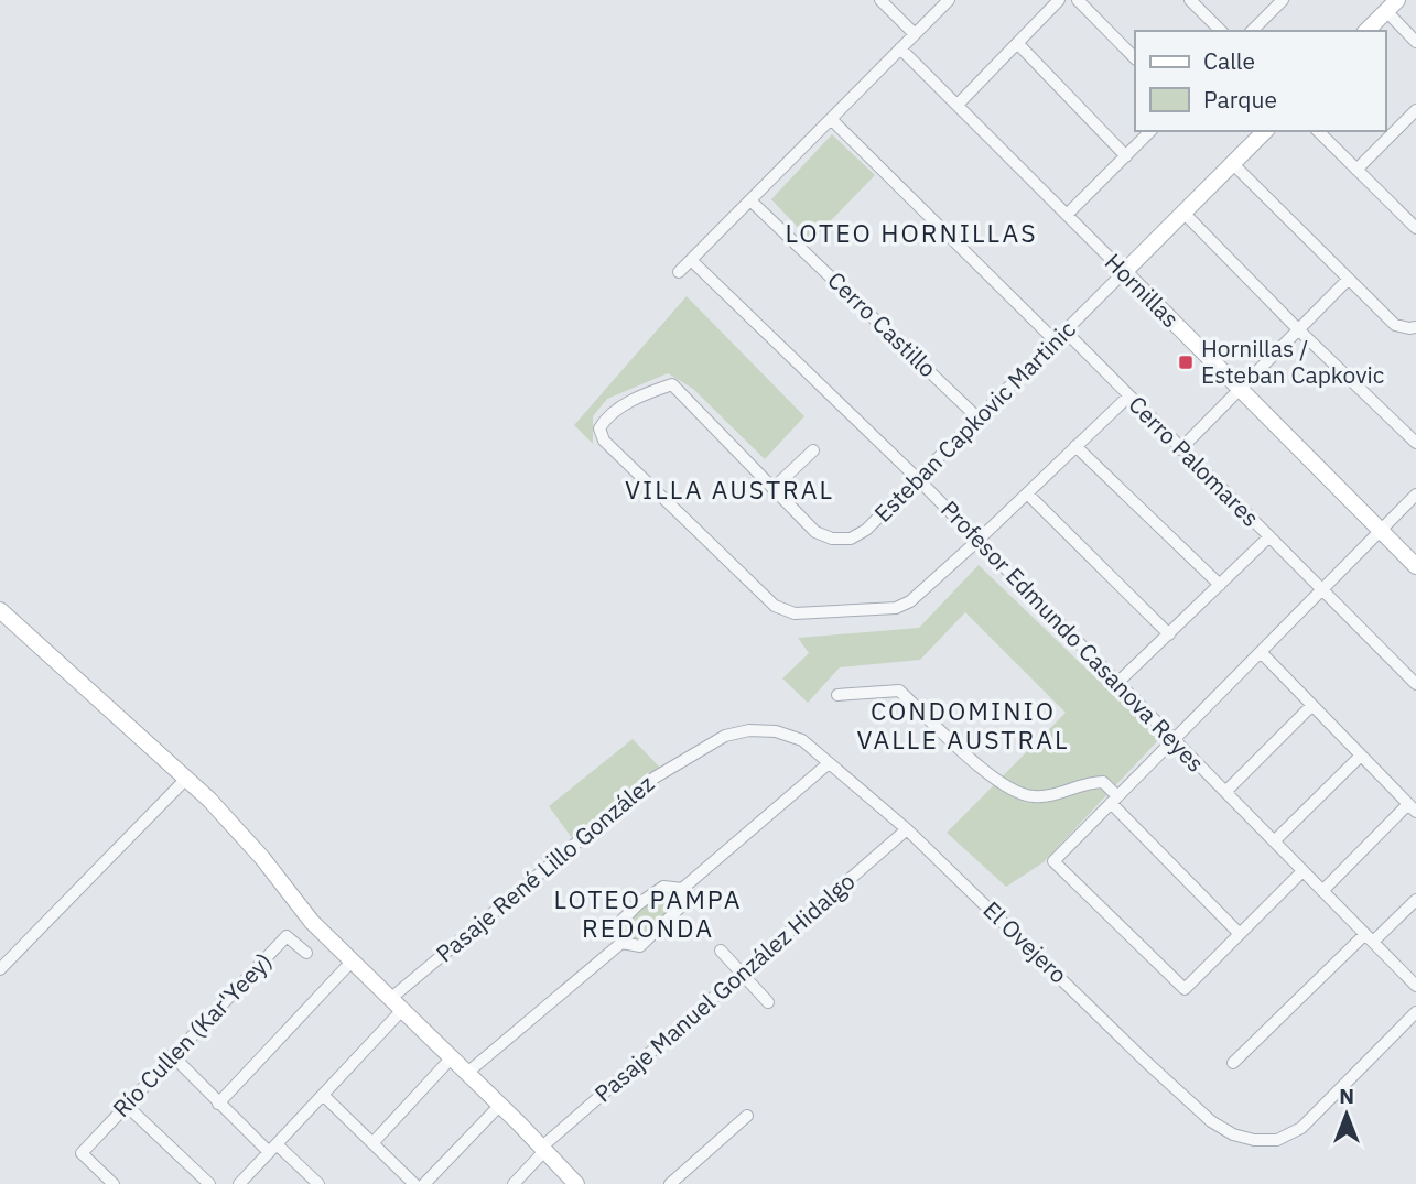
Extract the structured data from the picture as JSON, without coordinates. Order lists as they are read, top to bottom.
{
  "streets": {
    "street": [
      "Hornillas",
      "Cerro Castillo",
      "Esteban Capkovic Martinic",
      "Cerro Palomares",
      "Profesor Edmundo Casanova Reyes",
      "Pasaje René Lillo González",
      "El Ovejero",
      "Pasaje Manuel González Hidalgo",
      "Río Cullen (Kar'Yeey)"
    ]
  },
  "crossings": [
    ["Hornillas", "Esteban Capkovic Martinic"],
    ["Cerro Castillo", "Esteban Capkovic Martinic"],
    ["Esteban Capkovic Martinic", "Cerro Palomares"],
    ["Esteban Capkovic Martinic", "Profesor Edmundo Casanova Reyes"],
    ["Pasaje René Lillo González", "El Ovejero"],
    ["El Ovejero", "Pasaje Manuel González Hidalgo"]
  ],
  "districts": [
    "LOTEO HORNILLAS",
    "VILLA AUSTRAL",
    "CONDOMINIO VALLE AUSTRAL",
    "LOTEO PAMPA REDONDA"
  ],
  "places": {
    "transit": ["Hornillas / Esteban Capkovic"]
  },
  "legend": ["Calle", "Parque"],
  "north": "top"
}
